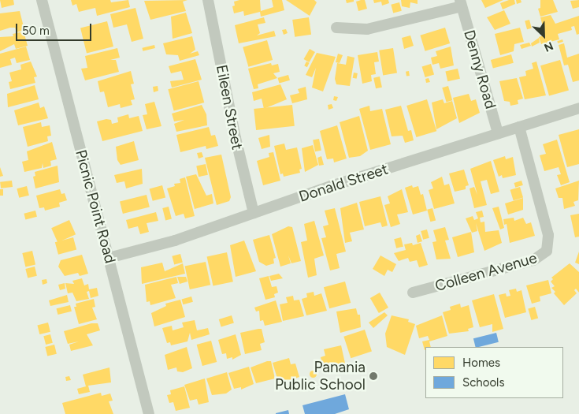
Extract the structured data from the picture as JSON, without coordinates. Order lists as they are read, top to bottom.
{
  "streets": {
    "street": [
      "Denny Road",
      "Eileen Street",
      "Donald Street",
      "Picnic Point Road",
      "Colleen Avenue"
    ]
  },
  "crossings": [
    ["Denny Road", "Donald Street"],
    ["Eileen Street", "Donald Street"],
    ["Donald Street", "Picnic Point Road"],
    ["Donald Street", "Colleen Avenue"]
  ],
  "places": ["Panania Public School"],
  "legend": ["Homes", "Schools"],
  "scale_bar": "50 m",
  "north": "bottom right"
}
